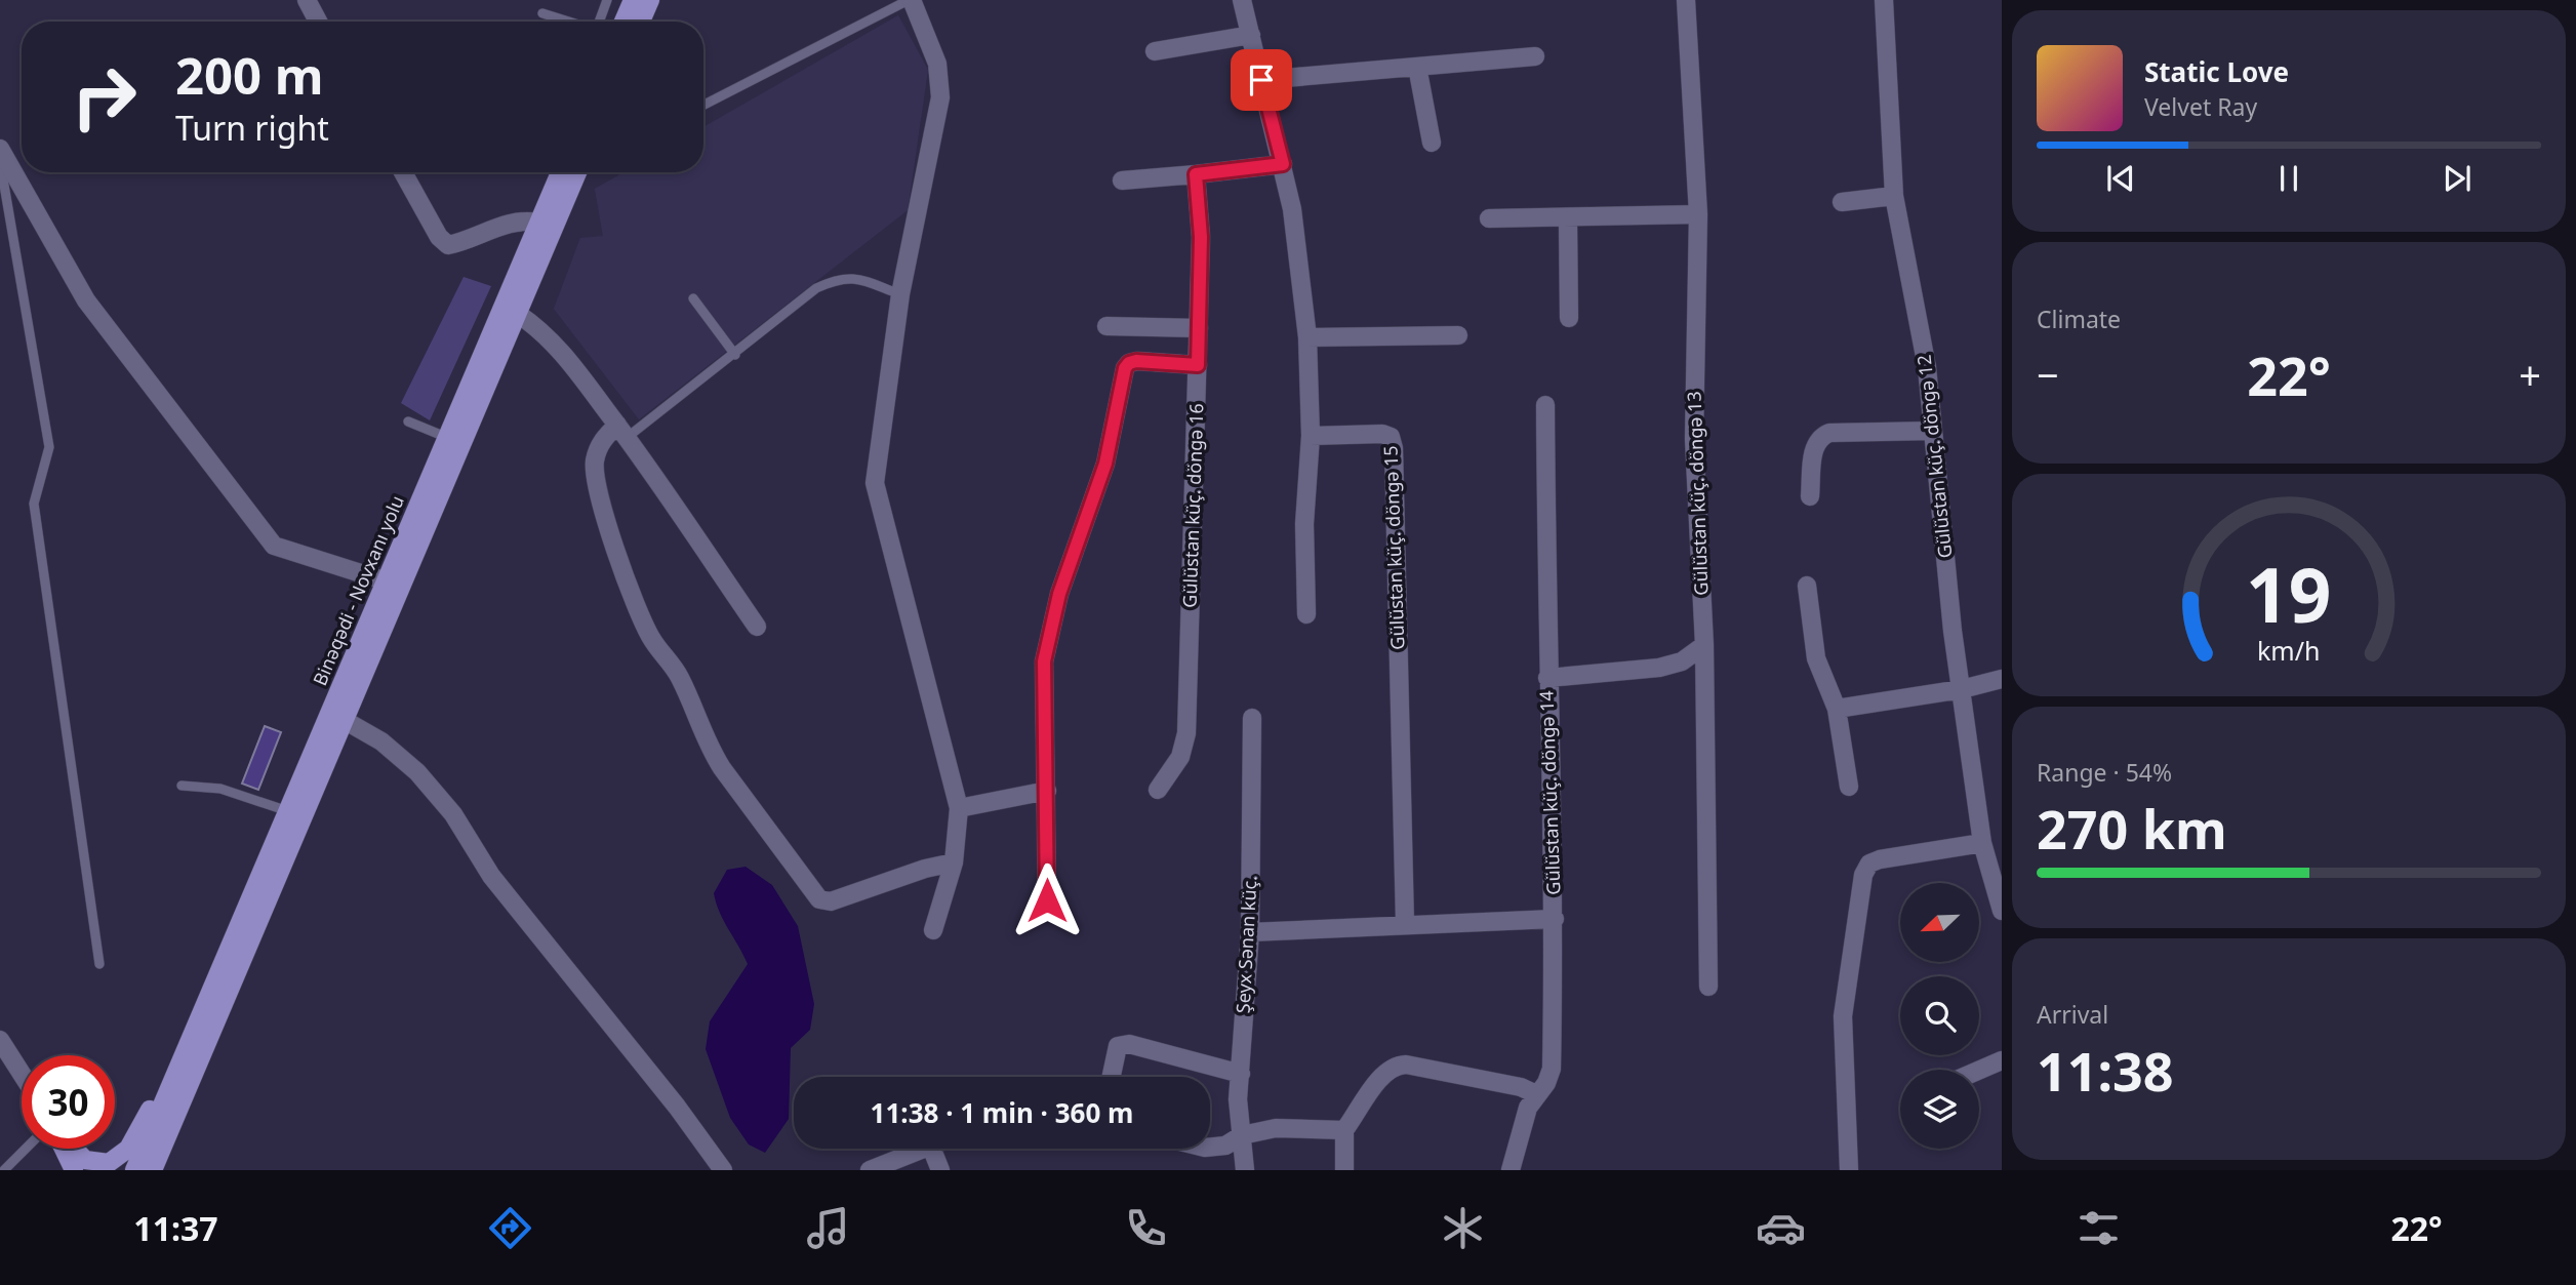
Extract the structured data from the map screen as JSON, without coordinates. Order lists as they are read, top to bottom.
{
  "streets": {
    "main road": ["Binəqədi - Novxanı yolu"],
    "street": [
      "Gülüstan küç. döngə 12",
      "Gülüstan küç. döngə 13",
      "Gülüstan küç. döngə 16",
      "Gülüstan küç. döngə 15",
      "Gülüstan küç. döngə 14",
      "Şeyx Sənan küç."
    ]
  },
  "north": "bottom left",
  "page": {
    "turn": ["200 m", "Turn right"],
    "song": ["Static Love", "Velvet Ray"],
    "tile": [
      "Climate",
      ["Range · 54%", "270 km"],
      ["Arrival", "11:38"]
    ],
    "heat": ["−", "22°", "+"],
    "limit": "30",
    "trip": "11:38 · 1 min · 360 m",
    "tabs": ["11:37", "22°"],
    "gauge": ["19", "km/h"]
  }
}
